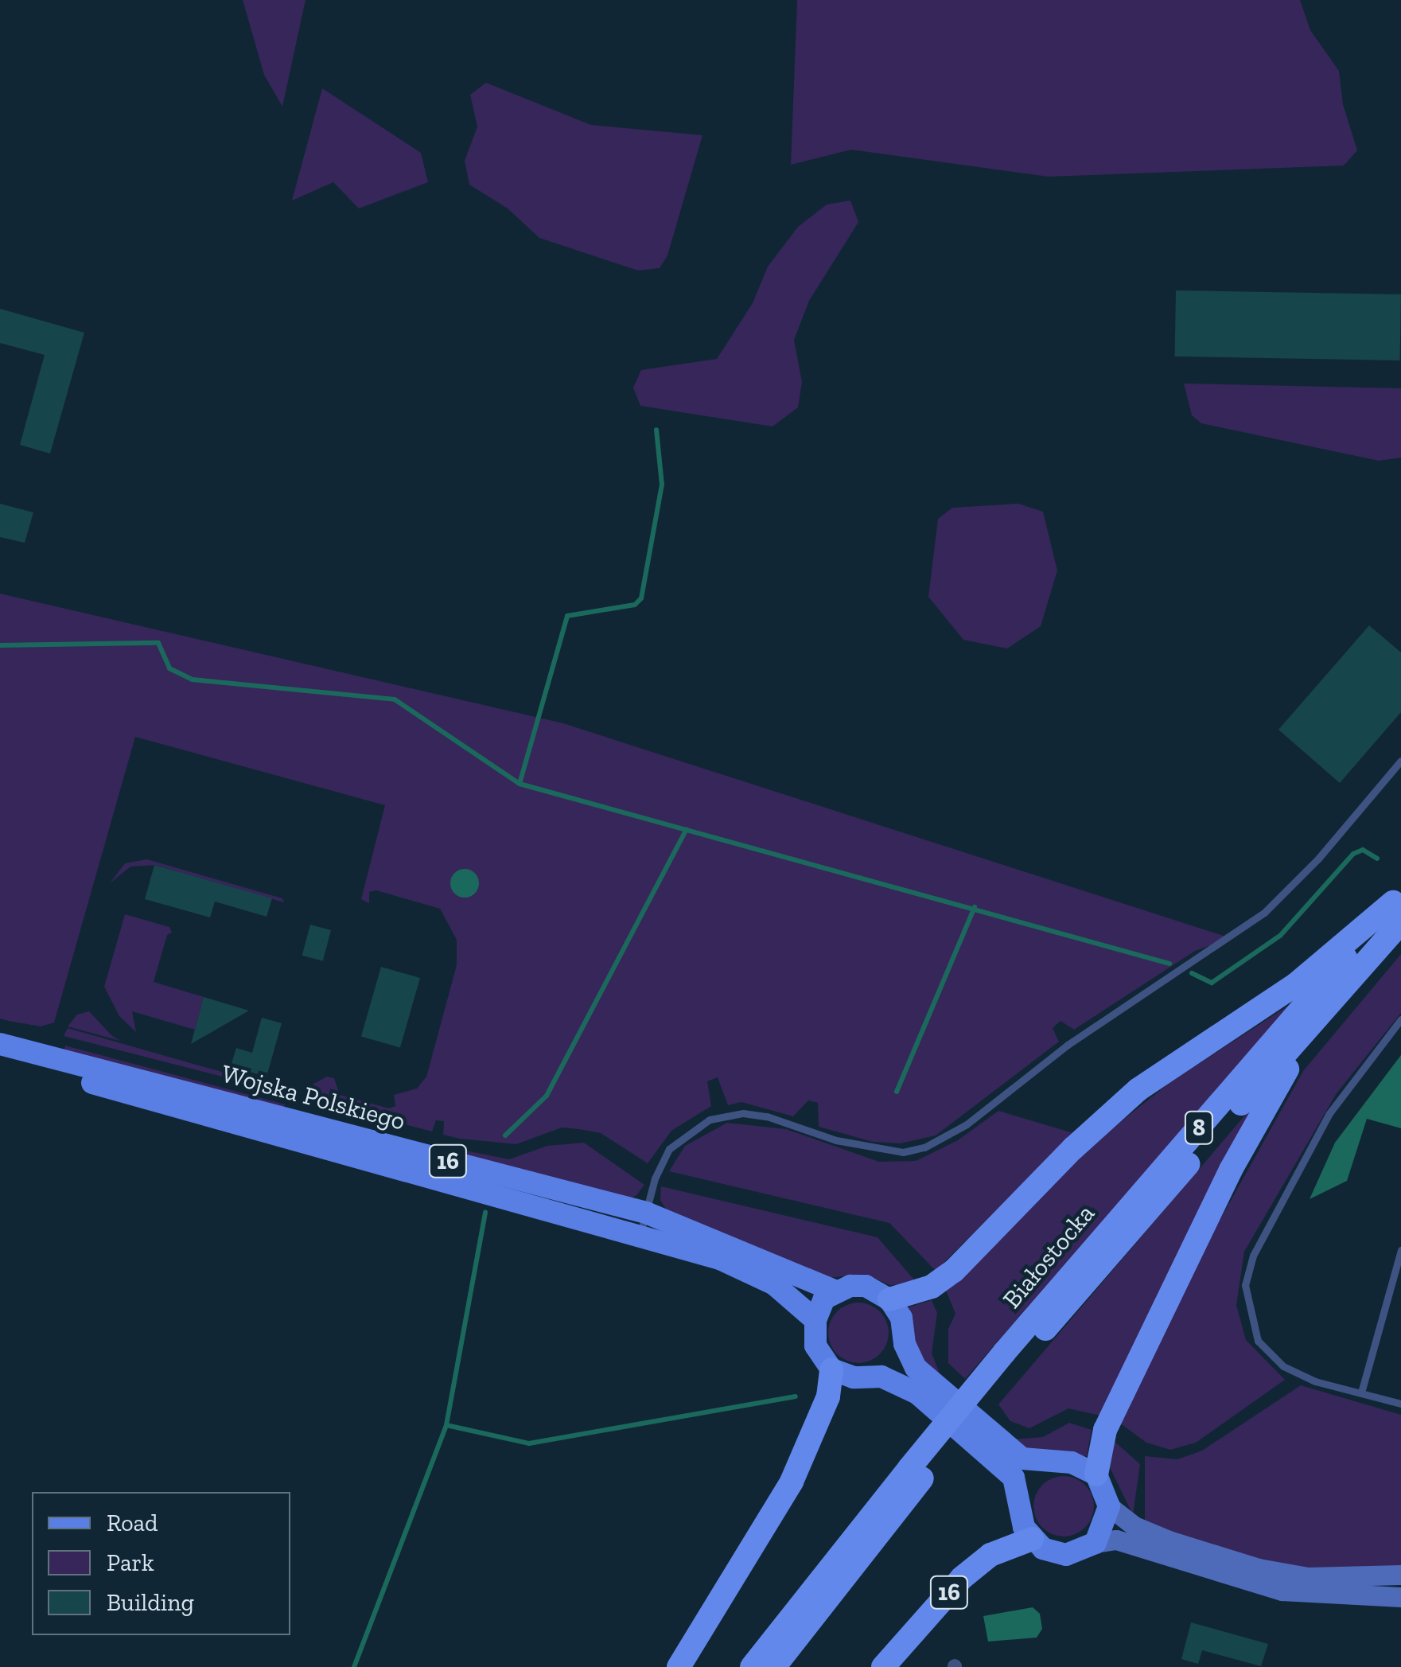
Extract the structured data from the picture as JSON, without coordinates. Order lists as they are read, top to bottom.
{
  "streets": {
    "highway": ["8", "16", "Białostocka"],
    "main road": ["Wojska Polskiego"]
  },
  "crossings": [
    ["Wojska Polskiego", "16"]
  ],
  "legend": ["Road", "Park", "Building"]
}
